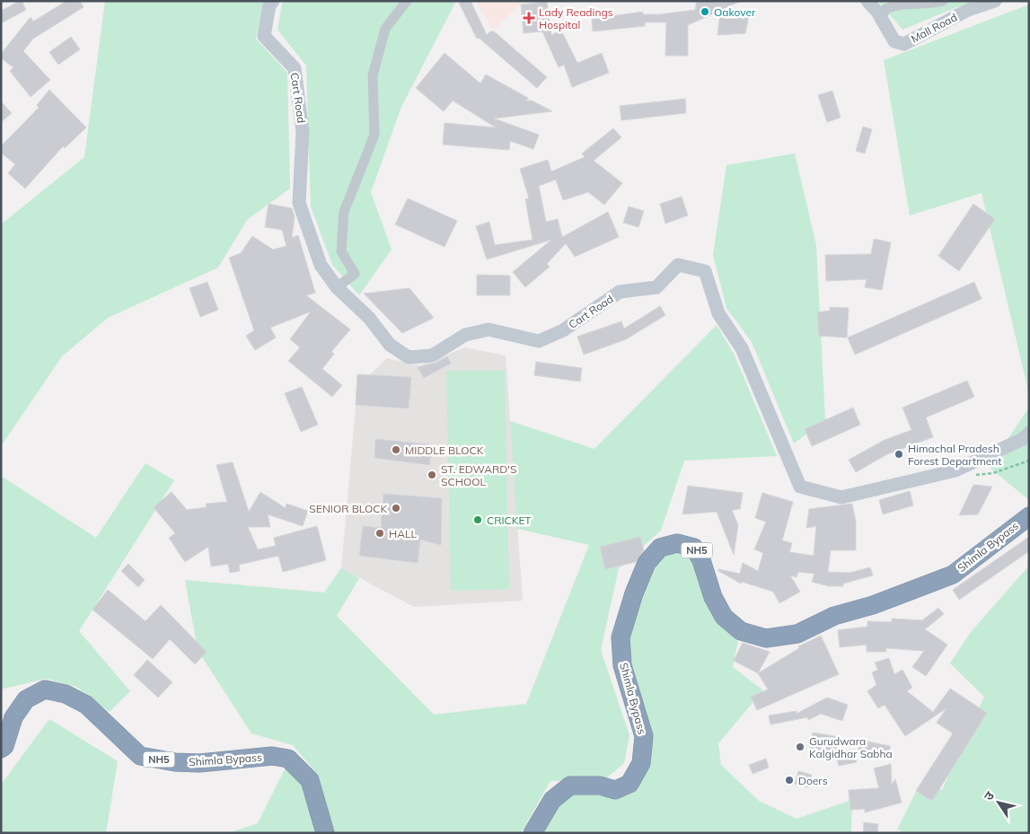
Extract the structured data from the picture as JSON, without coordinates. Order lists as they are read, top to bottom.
{
  "streets": {
    "highway": ["Shimla Bypass", "NH5"],
    "main road": ["Mall Road", "Cart Road"]
  },
  "places": {
    "other": [
      "Oakover",
      "MIDDLE BLOCK",
      "Himachal Pradesh Forest Department",
      "ST. EDWARD'S SCHOOL",
      "SENIOR BLOCK",
      "CRICKET",
      "HALL",
      "Gurudwara Kalgidhar Sabha",
      "Doers"
    ],
    "health": ["Lady Readings Hospital"]
  },
  "north": "top left"
}
